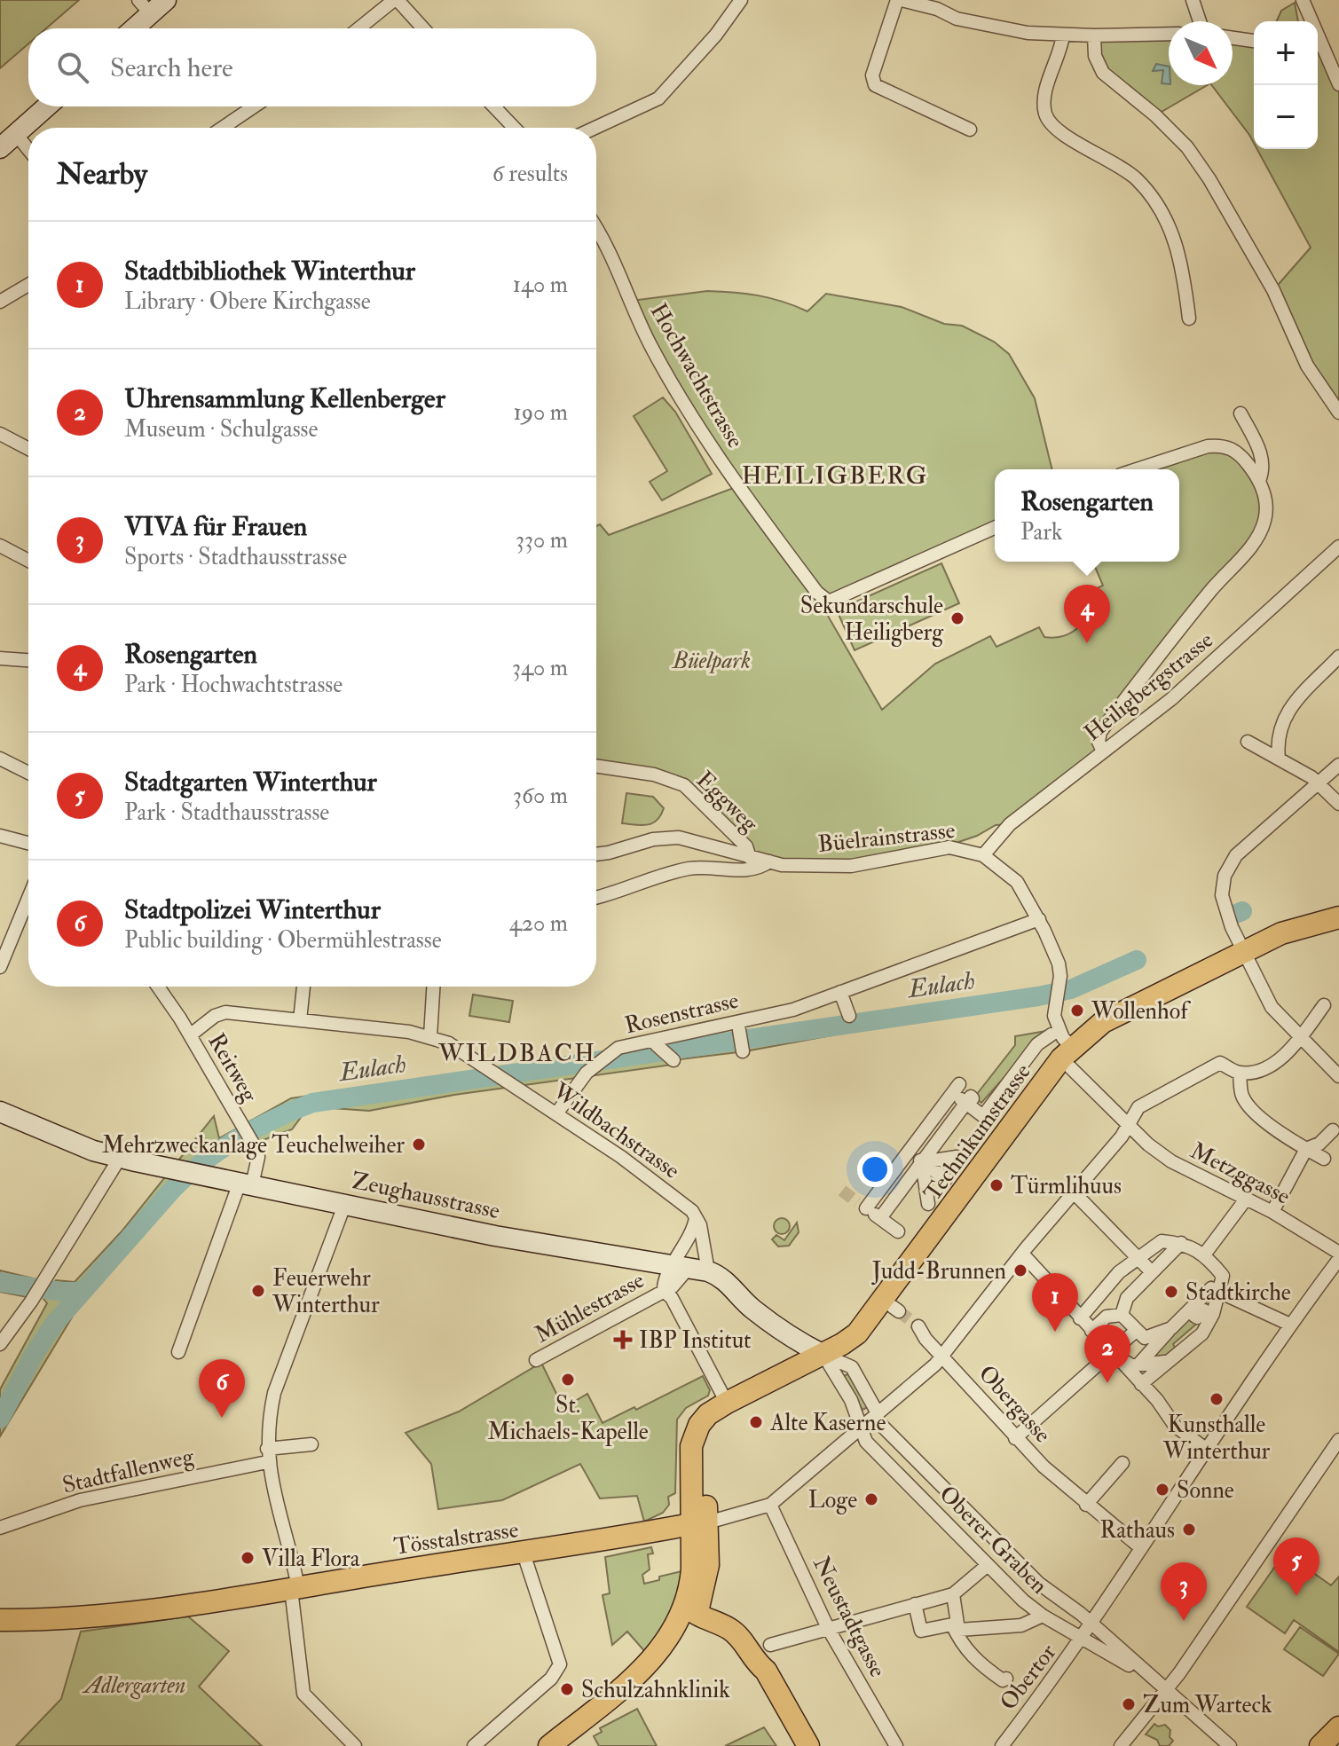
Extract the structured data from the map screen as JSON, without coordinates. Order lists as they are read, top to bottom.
{
  "streets": {
    "main road": ["Technikumstrasse", "Tösstalstrasse"],
    "street": [
      "Hochwachtstrasse",
      "Heiligbergstrasse",
      "Eggweg",
      "Büelrainstrasse",
      "Rosenstrasse",
      "Reitweg",
      "Wildbachstrasse",
      "Metzggasse",
      "Zeughausstrasse",
      "Mühlestrasse",
      "Obergasse",
      "Stadtfallenweg",
      "Oberer Graben",
      "Neustadtgasse",
      "Obertor"
    ]
  },
  "crossings": [
    ["Heiligbergstrasse", "Büelrainstrasse"],
    ["Heiligbergstrasse", "Metzggasse"],
    ["Eggweg", "Büelrainstrasse"],
    ["Büelrainstrasse", "Metzggasse"],
    ["Rosenstrasse", "Wildbachstrasse"],
    ["Rosenstrasse", "Metzggasse"],
    ["Reitweg", "Wildbachstrasse"],
    ["Reitweg", "Zeughausstrasse"],
    ["Technikumstrasse", "Metzggasse"],
    ["Technikumstrasse", "Zeughausstrasse"],
    ["Technikumstrasse", "Tösstalstrasse"],
    ["Technikumstrasse", "Oberer Graben"],
    ["Metzggasse", "Tösstalstrasse"],
    ["Zeughausstrasse", "Mühlestrasse"],
    ["Zeughausstrasse", "Oberer Graben"],
    ["Obergasse", "Tösstalstrasse"],
    ["Obergasse", "Obertor"],
    ["Tösstalstrasse", "Oberer Graben"],
    ["Tösstalstrasse", "Neustadtgasse"],
    ["Oberer Graben", "Obertor"]
  ],
  "districts": ["HEILIGBERG", "WILDBACH"],
  "water": ["Eulach"],
  "parks": ["Büelpark", "Adlergarten"],
  "places": {
    "other": [
      "Sekundarschule Heiligberg",
      "Wollenhof",
      "Mehrzweckanlage Teuchelweiher",
      "Türmlihuus",
      "Judd-Brunnen",
      "Feuerwehr Winterthur",
      "Stadtkirche",
      "St. Michaels-Kapelle",
      "Kunsthalle Winterthur",
      "Alte Kaserne",
      "Sonne",
      "Loge",
      "Rathaus",
      "Villa Flora",
      "Schulzahnklinik",
      "Zum Warteck"
    ],
    "health": ["IBP Institut"]
  },
  "north": "bottom right",
  "page": {
    "map_buttons": ["+", "−"],
    "search": "Search here",
    "heading": ["Nearby", "6 results"],
    "list": [
      {
        "mark": "1",
        "name": "Stadtbibliothek Winterthur",
        "note": "Library · Obere Kirchgasse",
        "value": "140 m"
      },
      {
        "mark": "2",
        "name": "Uhrensammlung Kellenberger",
        "note": "Museum · Schulgasse",
        "value": "190 m"
      },
      {
        "mark": "3",
        "name": "VIVA für Frauen",
        "note": "Sports · Stadthausstrasse",
        "value": "330 m"
      },
      {
        "mark": "4",
        "name": "Rosengarten",
        "note": "Park · Hochwachtstrasse",
        "value": "340 m"
      },
      {
        "mark": "5",
        "name": "Stadtgarten Winterthur",
        "note": "Park · Stadthausstrasse",
        "value": "360 m"
      },
      {
        "mark": "6",
        "name": "Stadtpolizei Winterthur",
        "note": "Public building · Obermühlestrasse",
        "value": "420 m"
      }
    ],
    "popup": ["Rosengarten", "Park"],
    "pins": [
      "4",
      "1",
      "2",
      "6",
      "5",
      "3"
    ]
  }
}
